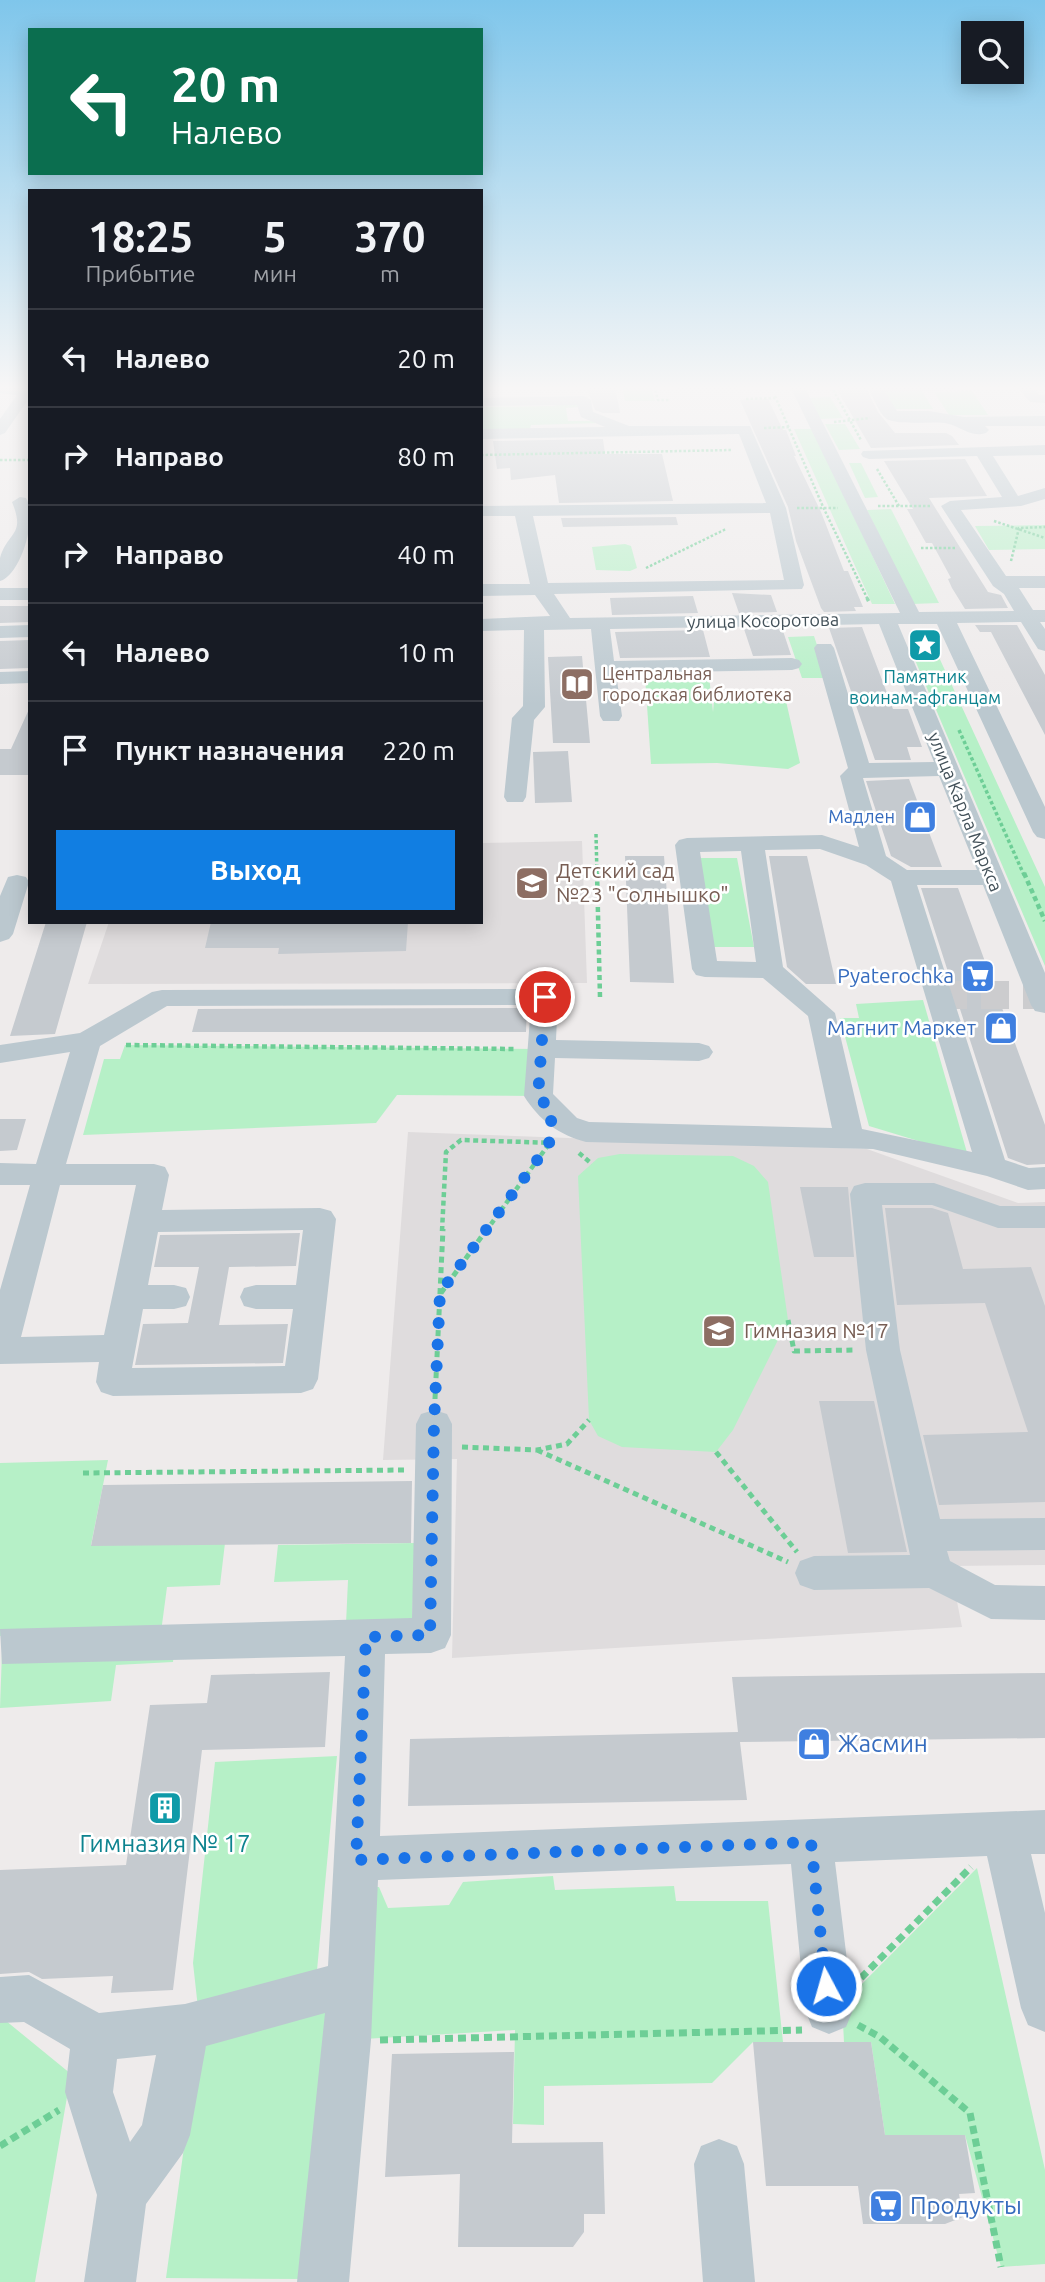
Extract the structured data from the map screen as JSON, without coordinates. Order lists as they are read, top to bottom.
{
  "streets": {
    "street": ["улица Косоротова", "улица Карла Маркса"]
  },
  "crossings": [
    ["улица Косоротова", "улица Карла Маркса"]
  ],
  "places": {
    "place": ["Памятник воинам-афганцам"],
    "library": ["Центральная городская библиотека"],
    "shop": ["Мадлен", "Магнит Маркет", "Жасмин"],
    "school or university": ["Детский сад №23 \"Солнышко\"", "Гимназия №17"],
    "supermarket": ["Pyaterochka", "Продукты"],
    "building": ["Гимназия № 17"]
  },
  "page": {
    "turn": ["20 m", "Налево"],
    "eta": [
      "18:25",
      "Прибытие",
      "5",
      "мин",
      "370",
      "m"
    ],
    "list": [
      {
        "name": "Налево",
        "value": "20 m"
      },
      {
        "name": "Направо",
        "value": "80 m"
      },
      {
        "name": "Направо",
        "value": "40 m"
      },
      {
        "name": "Налево",
        "value": "10 m"
      },
      {
        "name": "Пункт назначения",
        "value": "220 m"
      }
    ],
    "buttons": "Выход"
  }
}
